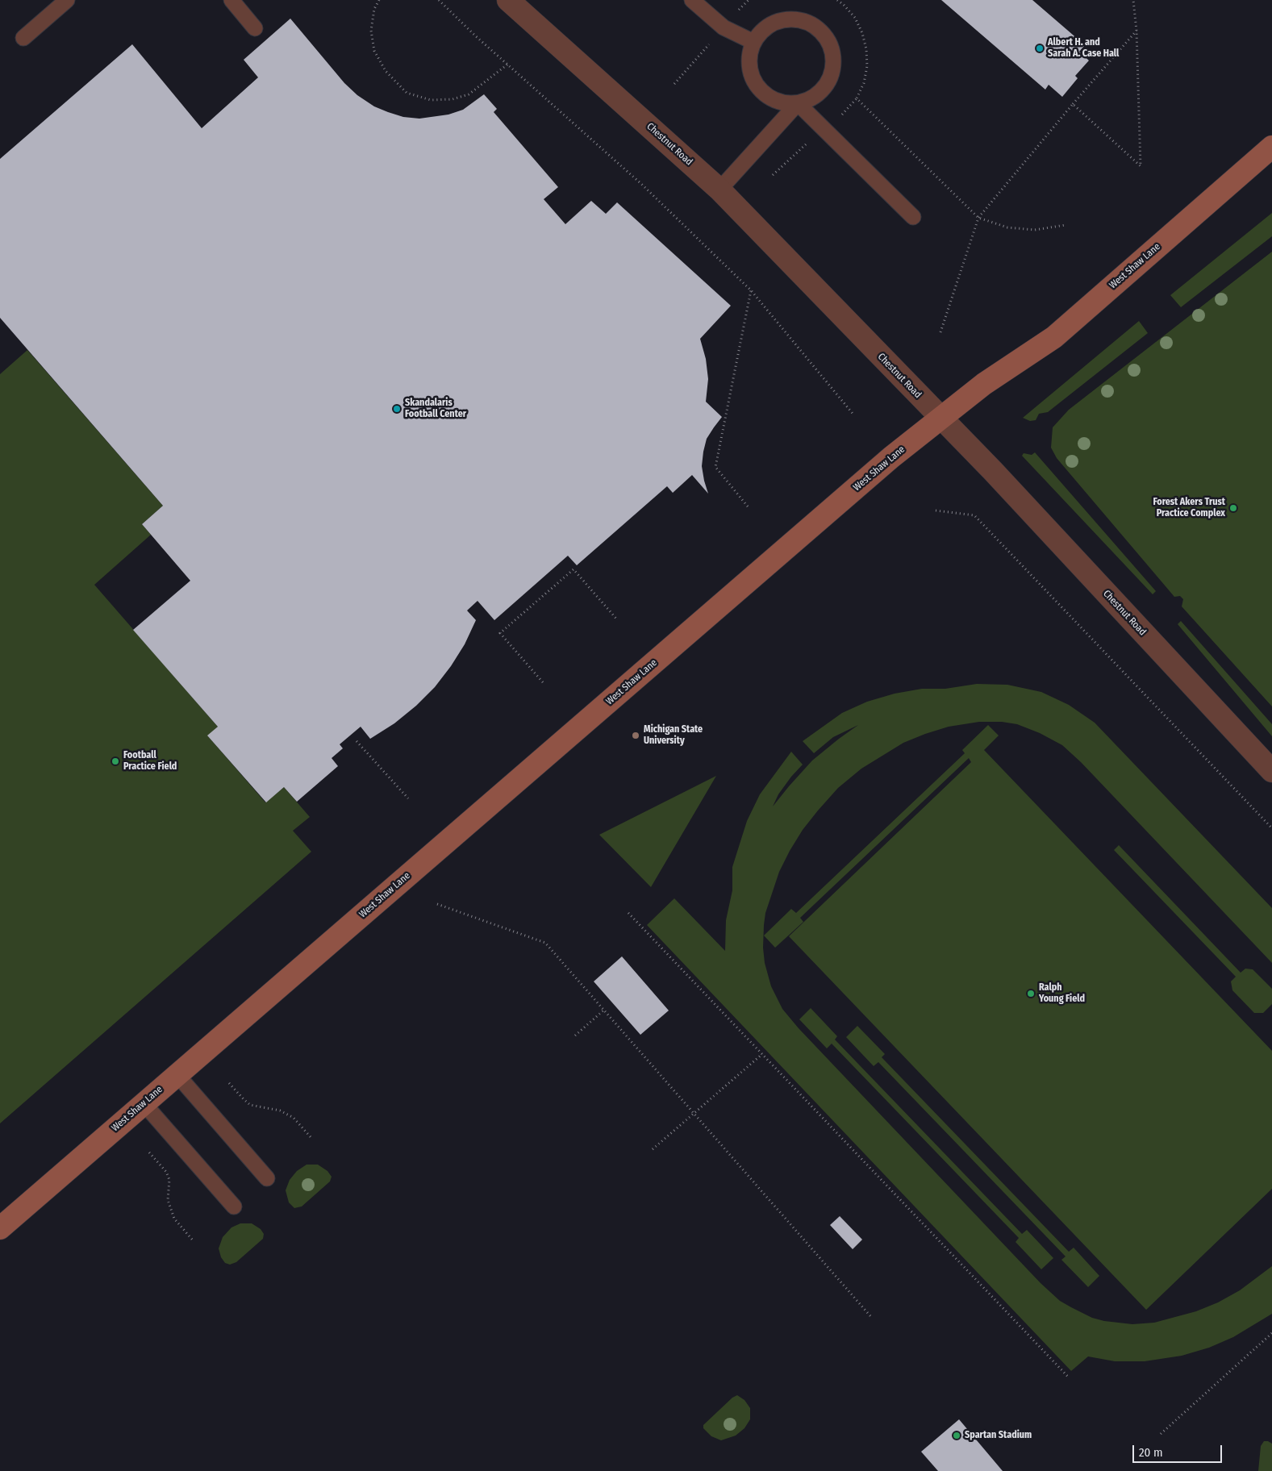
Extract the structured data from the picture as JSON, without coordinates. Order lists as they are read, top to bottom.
{
  "streets": {
    "street": ["Chestnut Road", "West Shaw Lane"]
  },
  "crossings": [
    ["Chestnut Road", "West Shaw Lane"]
  ],
  "places": [
    "Albert H. and Sarah A. Case Hall",
    "Skandalaris Football Center",
    "Forest Akers Trust Practice Complex",
    "Michigan State University",
    "Football Practice Field",
    "Ralph Young Field",
    "Spartan Stadium"
  ],
  "scale_bar": "20 m"
}
